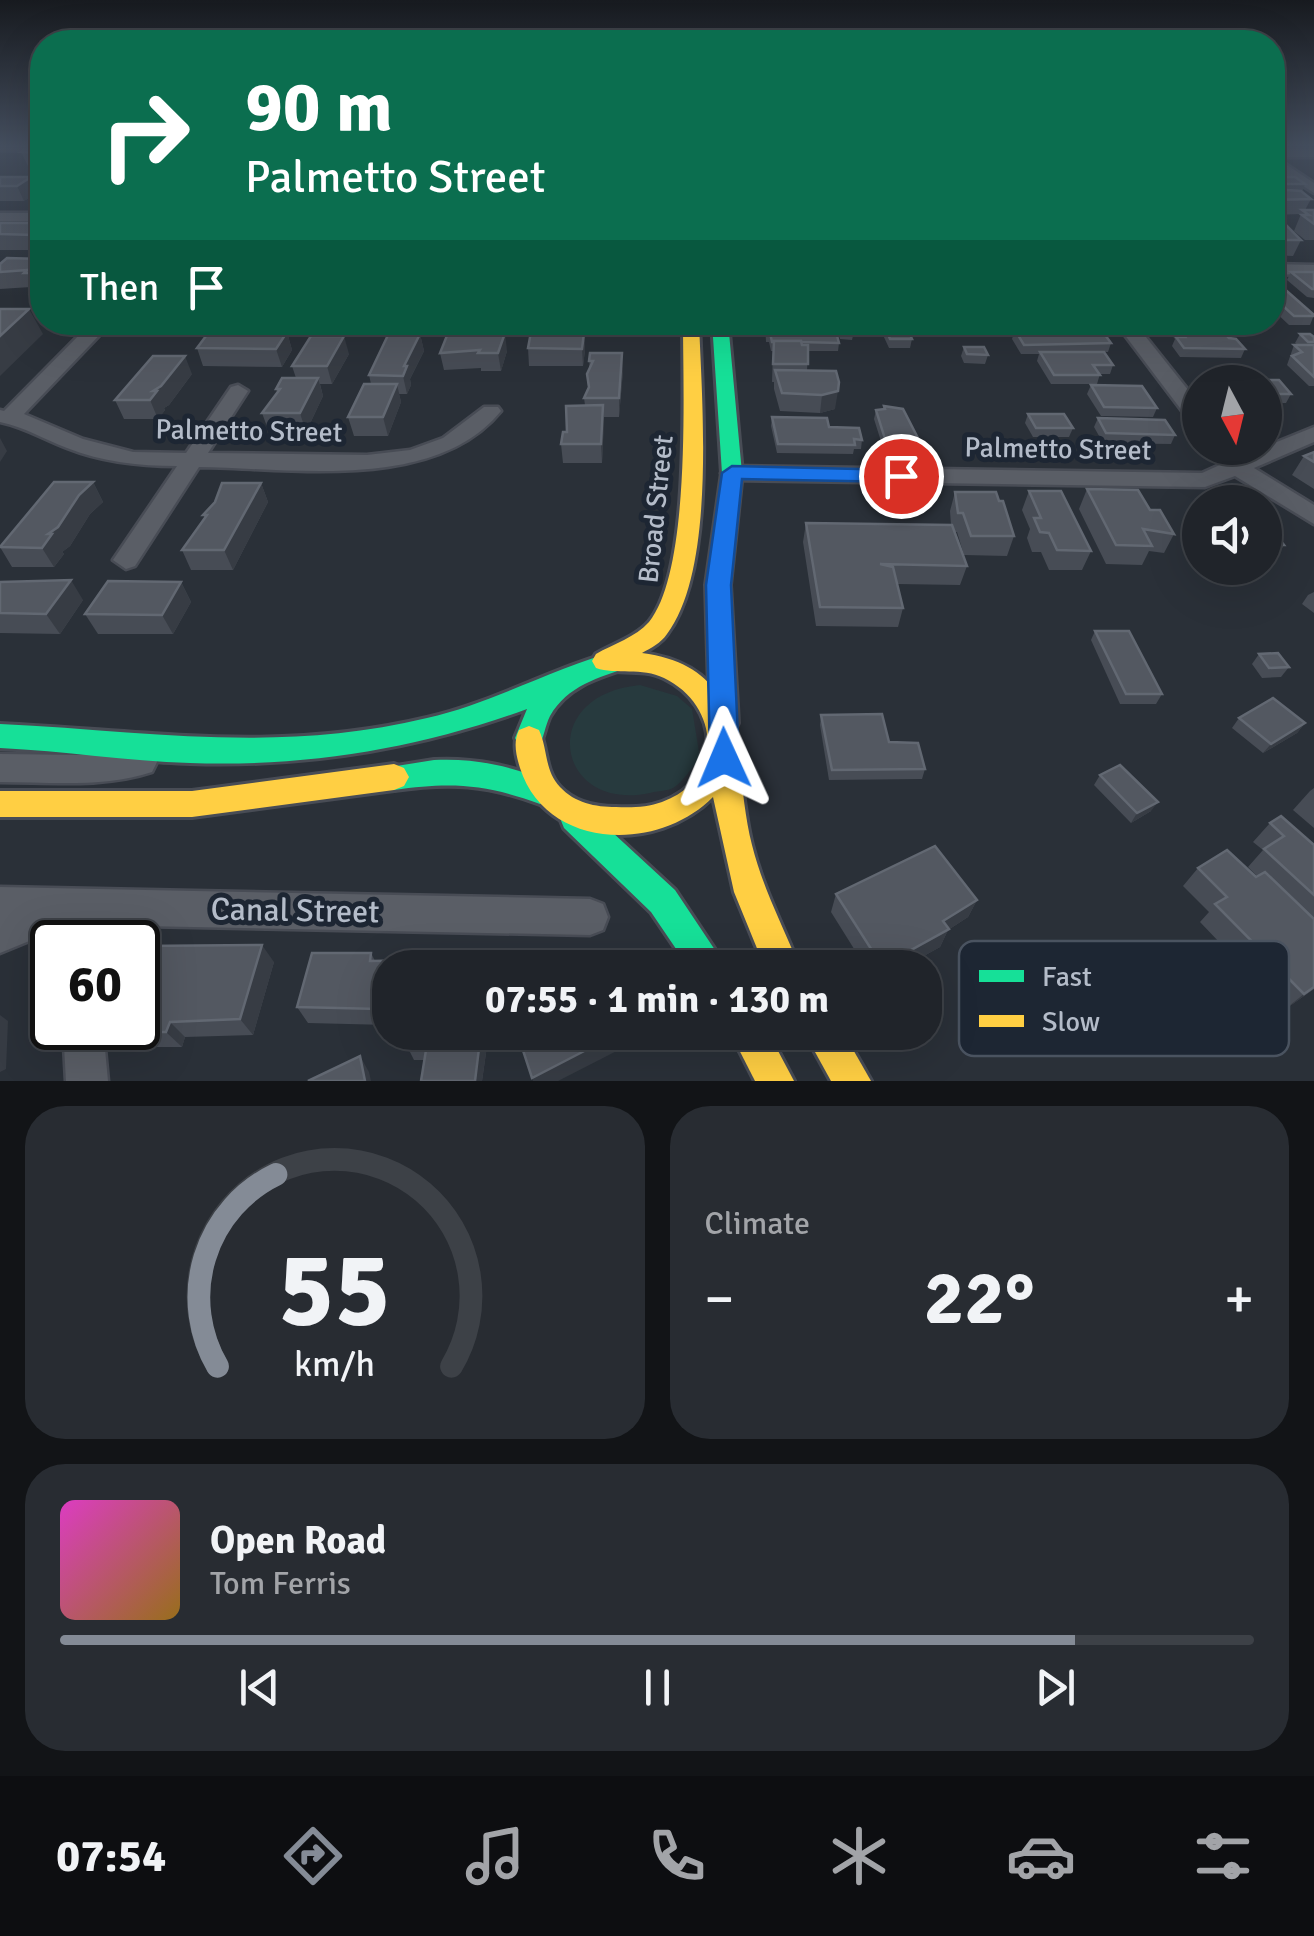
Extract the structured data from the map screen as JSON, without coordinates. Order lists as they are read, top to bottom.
{
  "streets": {
    "main road": ["Broad Street"],
    "street": ["Palmetto Street", "Canal Street"]
  },
  "legend": ["Fast", "Slow"],
  "north": "bottom",
  "page": {
    "turn": ["90 m", "Palmetto Street"],
    "then": "Then",
    "limit": "60",
    "trip": "07:55 · 1 min · 130 m",
    "tile": "Climate",
    "heat": ["−", "22°", "+"],
    "song": ["Open Road", "Tom Ferris"],
    "tabs": "07:54",
    "gauge": ["55", "km/h"]
  }
}
